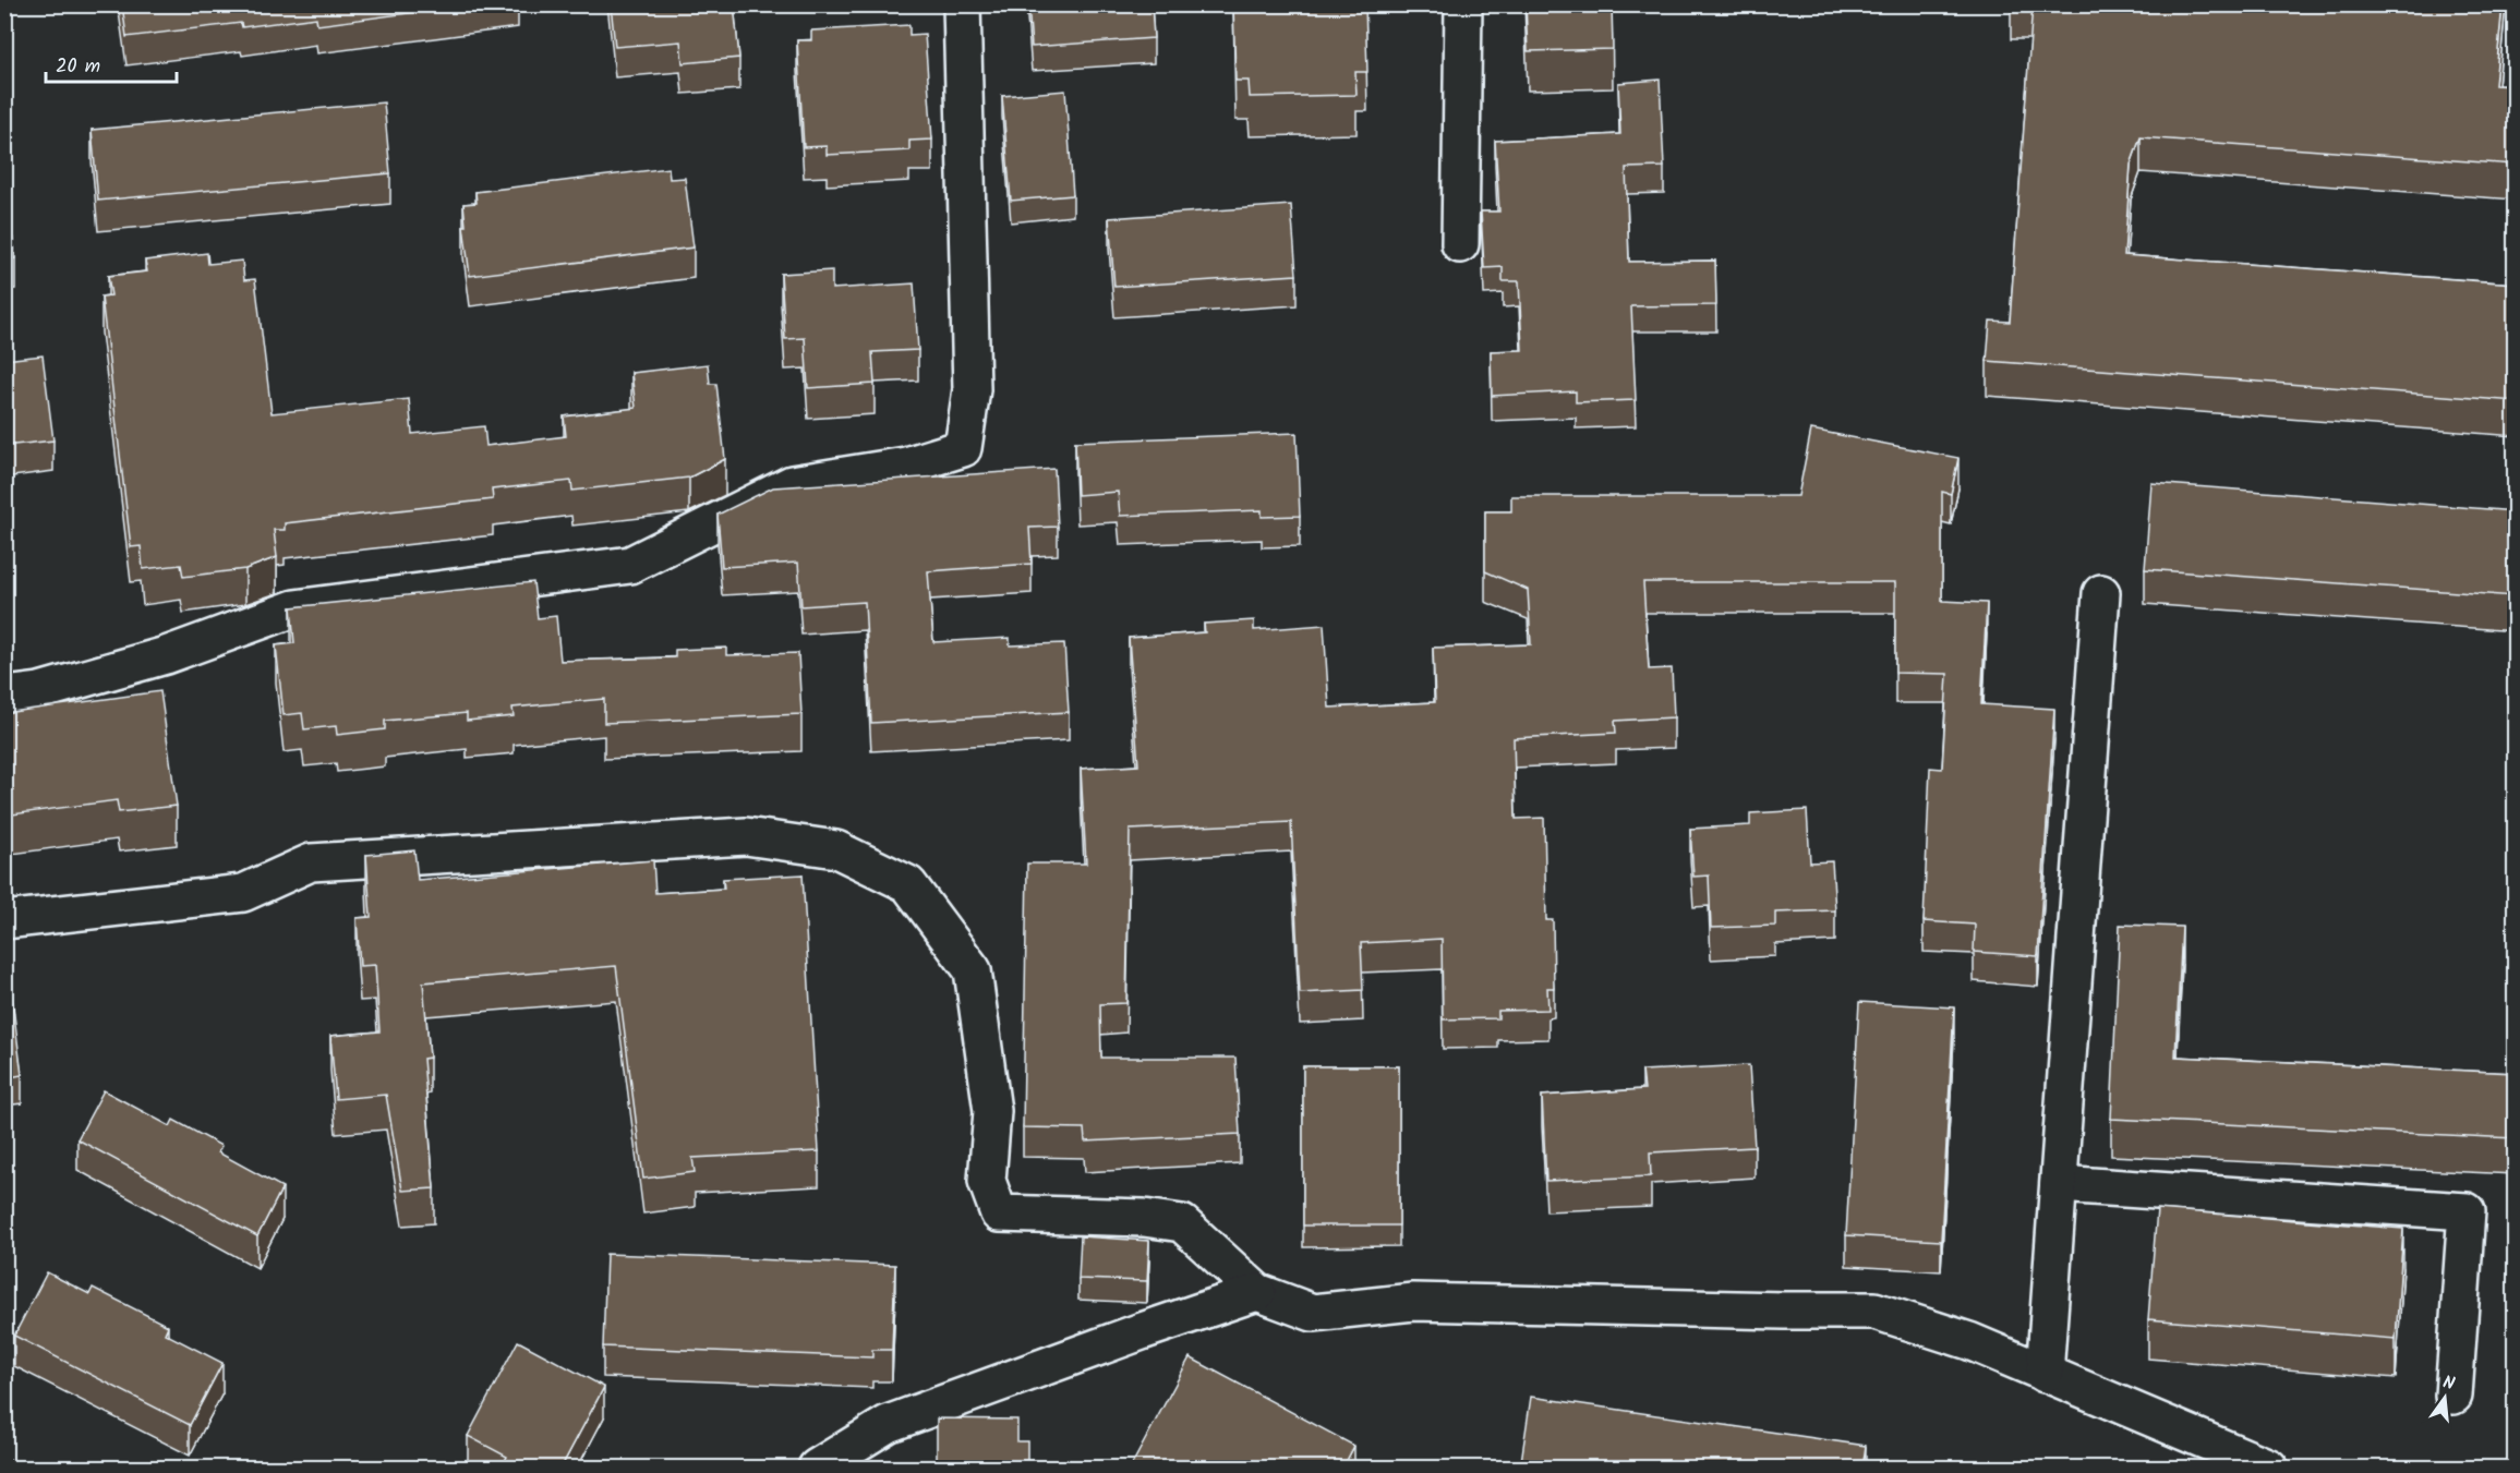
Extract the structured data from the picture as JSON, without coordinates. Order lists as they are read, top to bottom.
{
  "scale_bar": "20 m",
  "north": "top"
}
